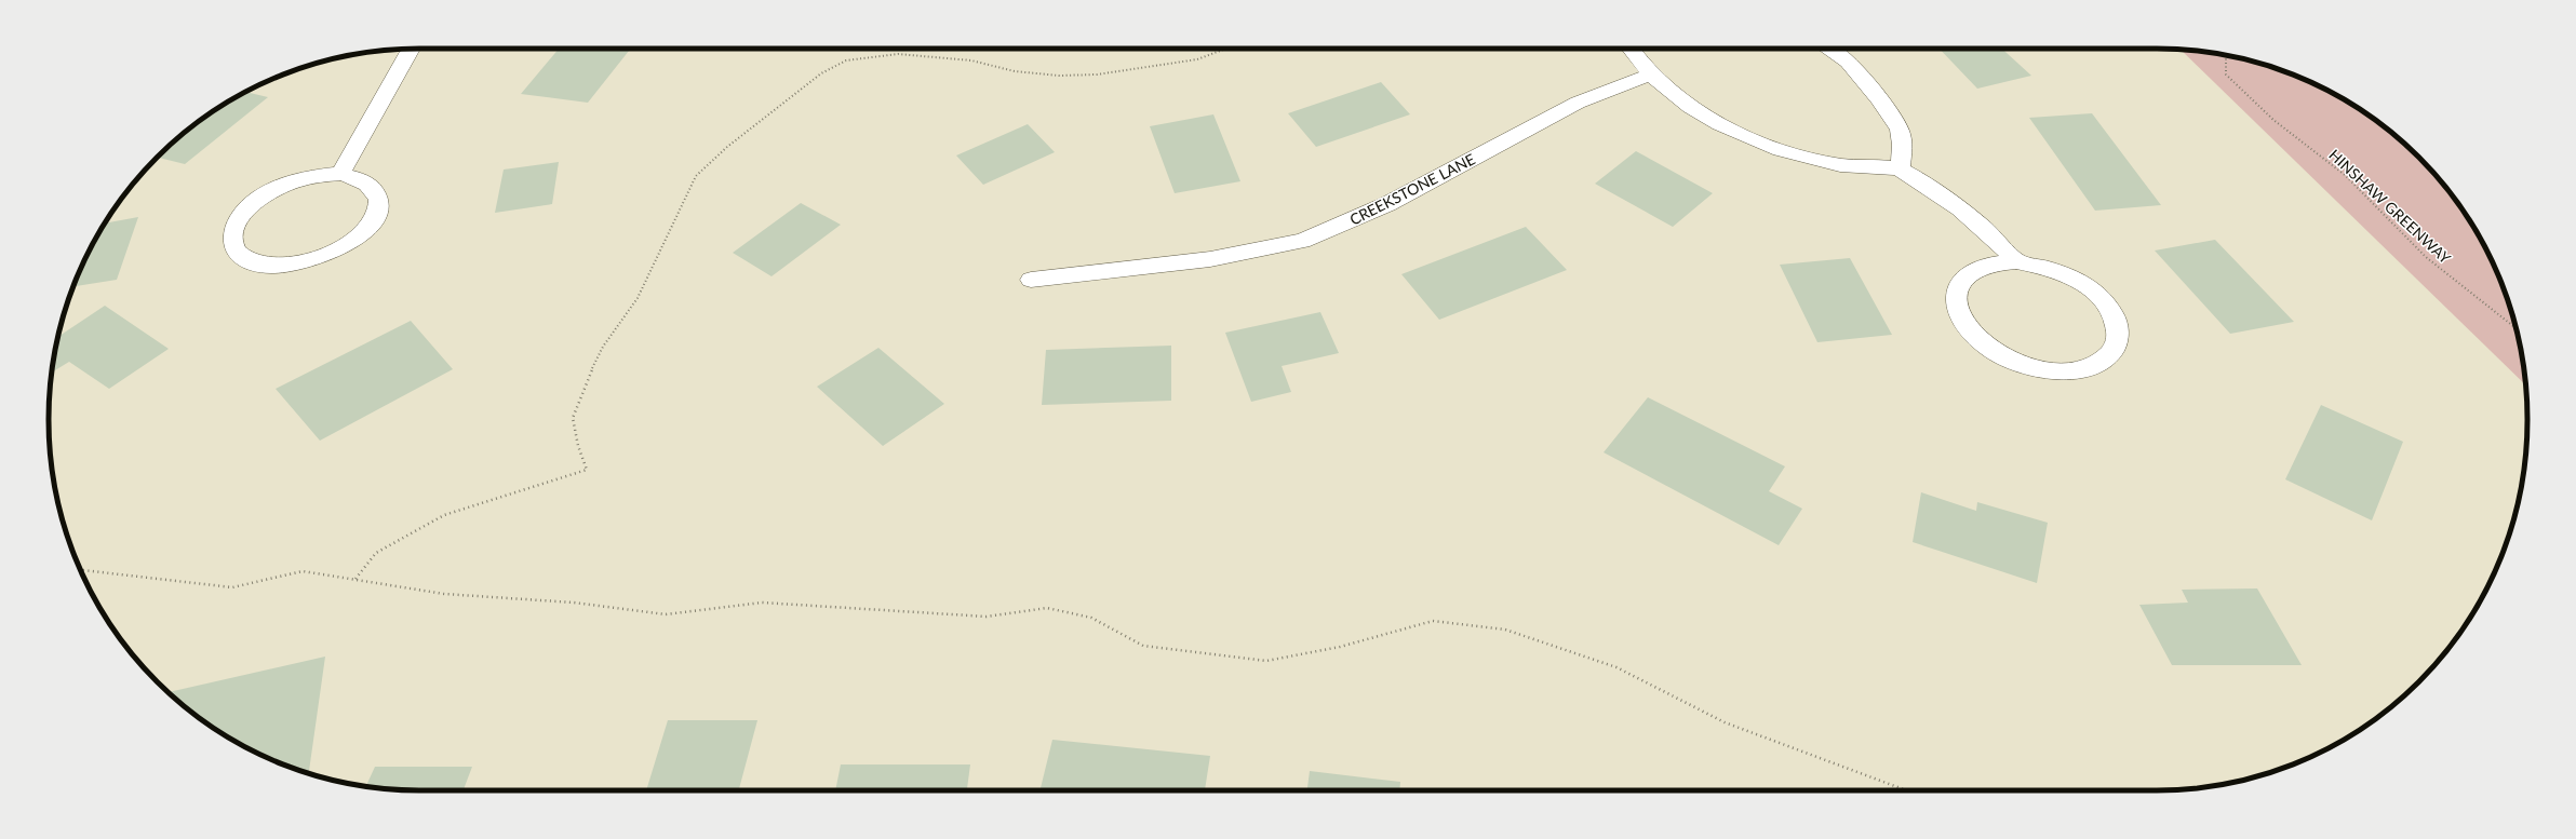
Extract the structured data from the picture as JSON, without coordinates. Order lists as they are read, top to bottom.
{
  "streets": {
    "street": ["CREEKSTONE LANE"],
    "path": ["HINSHAW GREENWAY"]
  }
}
